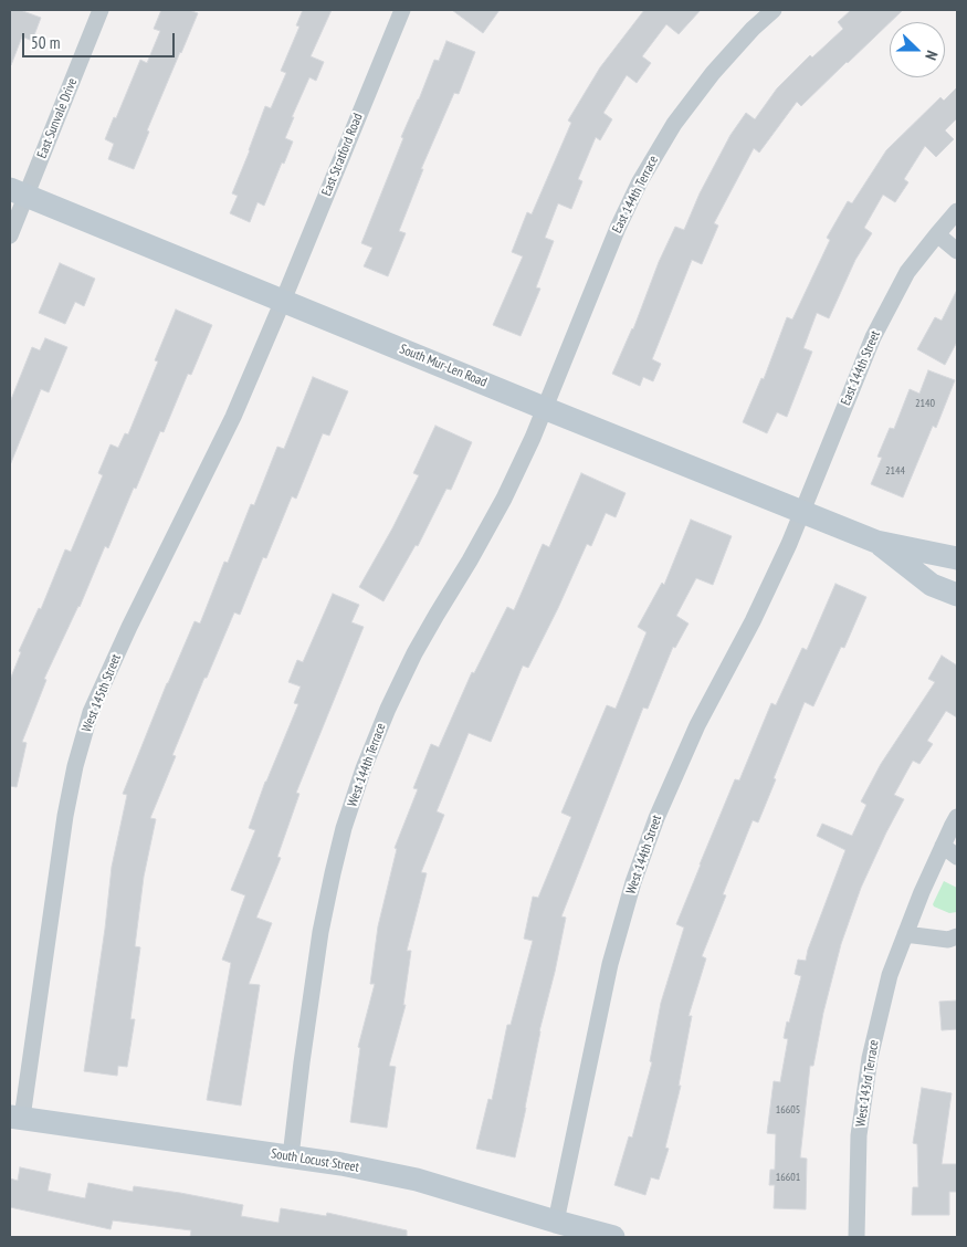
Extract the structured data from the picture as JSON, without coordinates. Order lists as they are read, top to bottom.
{
  "streets": {
    "main road": ["South Mur-Len Road", "South Locust Street"],
    "street": [
      "East Sunvale Drive",
      "East Stratford Road",
      "East 144th Terrace",
      "East 144th Street",
      "West 145th Street",
      "West 144th Terrace",
      "West 144th Street",
      "West 143rd Terrace"
    ]
  },
  "crossings": [
    ["East Sunvale Drive", "South Mur-Len Road"],
    ["East Stratford Road", "South Mur-Len Road"],
    ["East Stratford Road", "West 145th Street"],
    ["East 144th Terrace", "South Mur-Len Road"],
    ["East 144th Terrace", "West 144th Terrace"],
    ["South Mur-Len Road", "East 144th Street"],
    ["South Mur-Len Road", "West 145th Street"],
    ["South Mur-Len Road", "West 144th Terrace"],
    ["South Mur-Len Road", "West 144th Street"],
    ["East 144th Street", "West 144th Street"],
    ["West 145th Street", "South Locust Street"],
    ["West 144th Terrace", "South Locust Street"],
    ["West 144th Street", "South Locust Street"]
  ],
  "house_numbers": [
    "2140",
    "2144",
    "16605",
    "16601"
  ],
  "scale_bar": "50 m",
  "north": "right"
}
